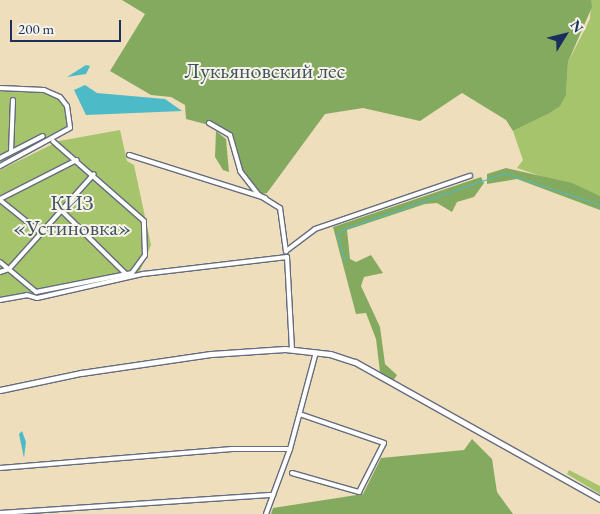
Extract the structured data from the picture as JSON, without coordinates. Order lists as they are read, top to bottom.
{
  "parks": ["Лукьяновский лес", "КИЗ «Устиновка»"],
  "scale_bar": "200 m",
  "north": "top right"
}
